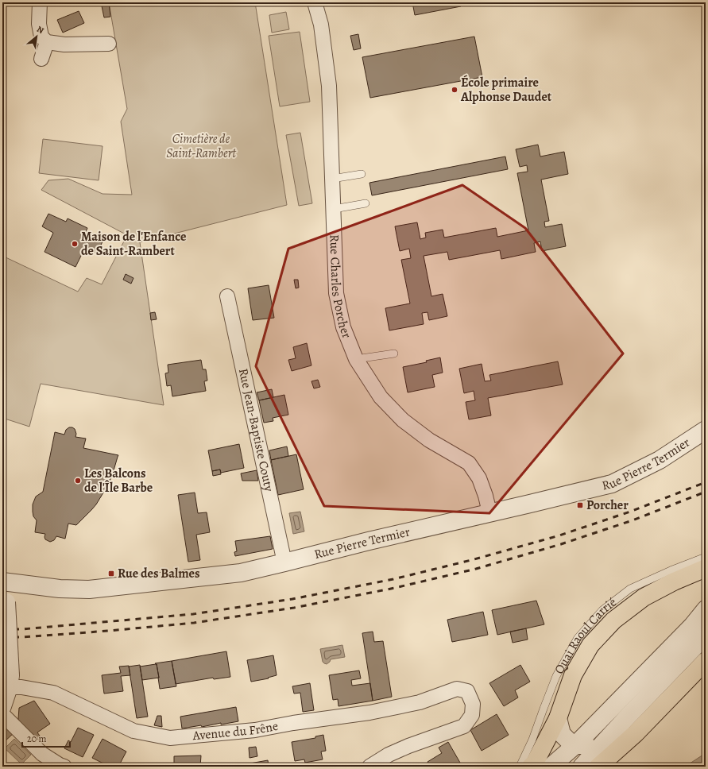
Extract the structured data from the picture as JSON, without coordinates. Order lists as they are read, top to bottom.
{
  "streets": {
    "main road": ["Quai Raoul Carrié"],
    "street": [
      "Rue Charles Porcher",
      "Rue Jean-Baptiste Couty",
      "Rue Pierre Termier",
      "Avenue du Frêne"
    ]
  },
  "crossings": [
    ["Rue Charles Porcher", "Rue Pierre Termier"],
    ["Rue Jean-Baptiste Couty", "Rue Pierre Termier"]
  ],
  "parks": ["Cimetière de Saint-Rambert"],
  "places": {
    "other": ["École primaire Alphonse Daudet", "Maison de l'Enfance de Saint-Rambert", "Les Balcons de l'Île Barbe"],
    "transit": ["Porcher", "Rue des Balmes"]
  },
  "scale_bar": "20 m",
  "north": "top right"
}
